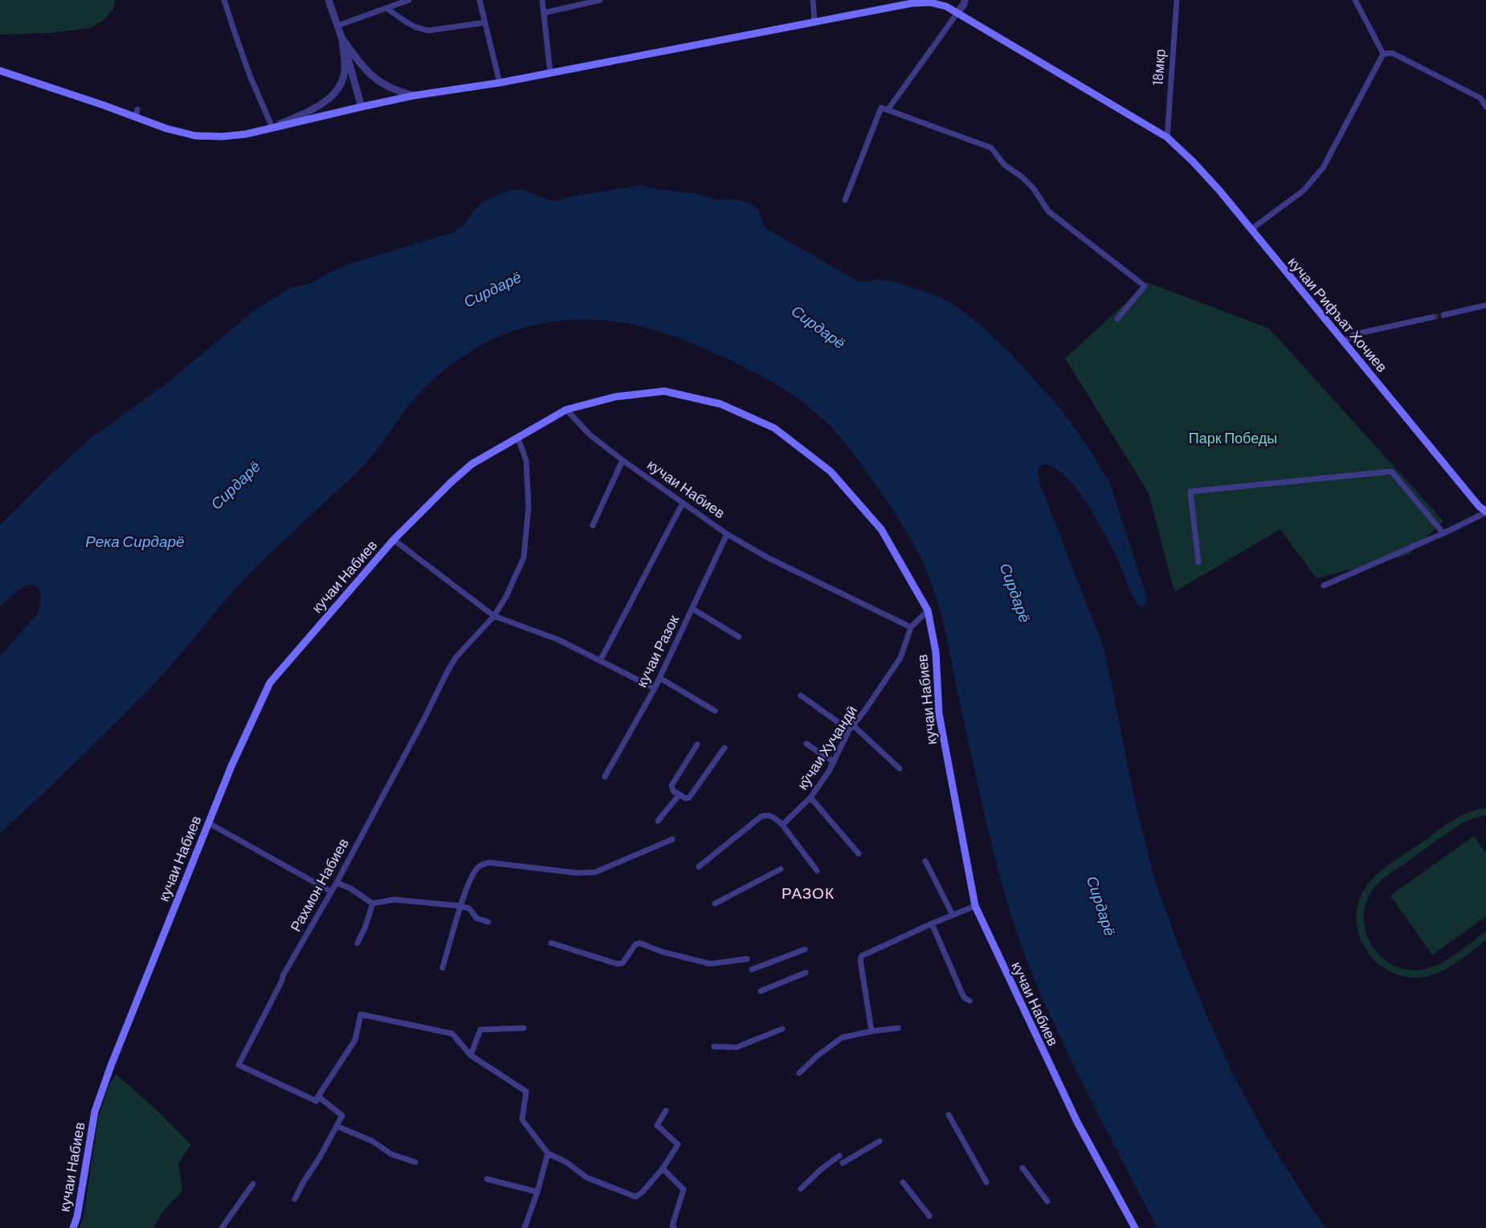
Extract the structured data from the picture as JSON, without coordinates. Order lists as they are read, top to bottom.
{
  "streets": {
    "main road": ["кучаи Рифъат Хочиев", "кучаи Набиев"],
    "street": [
      "18мкр",
      "кучаи Разок",
      "кӯчаи Хуҷандӣ",
      "Рахмон Набиев"
    ]
  },
  "crossings": [
    ["18мкр", "кучаи Рифъат Хочиев"],
    ["кучаи Набиев", "кучаи Разок"],
    ["кучаи Набиев", "кӯчаи Хуҷандӣ"],
    ["кучаи Набиев", "Рахмон Набиев"]
  ],
  "districts": ["РАЗОК"],
  "water": ["Сирдарё", "Река Сирдарё"],
  "parks": ["Парк Победы"]
}
